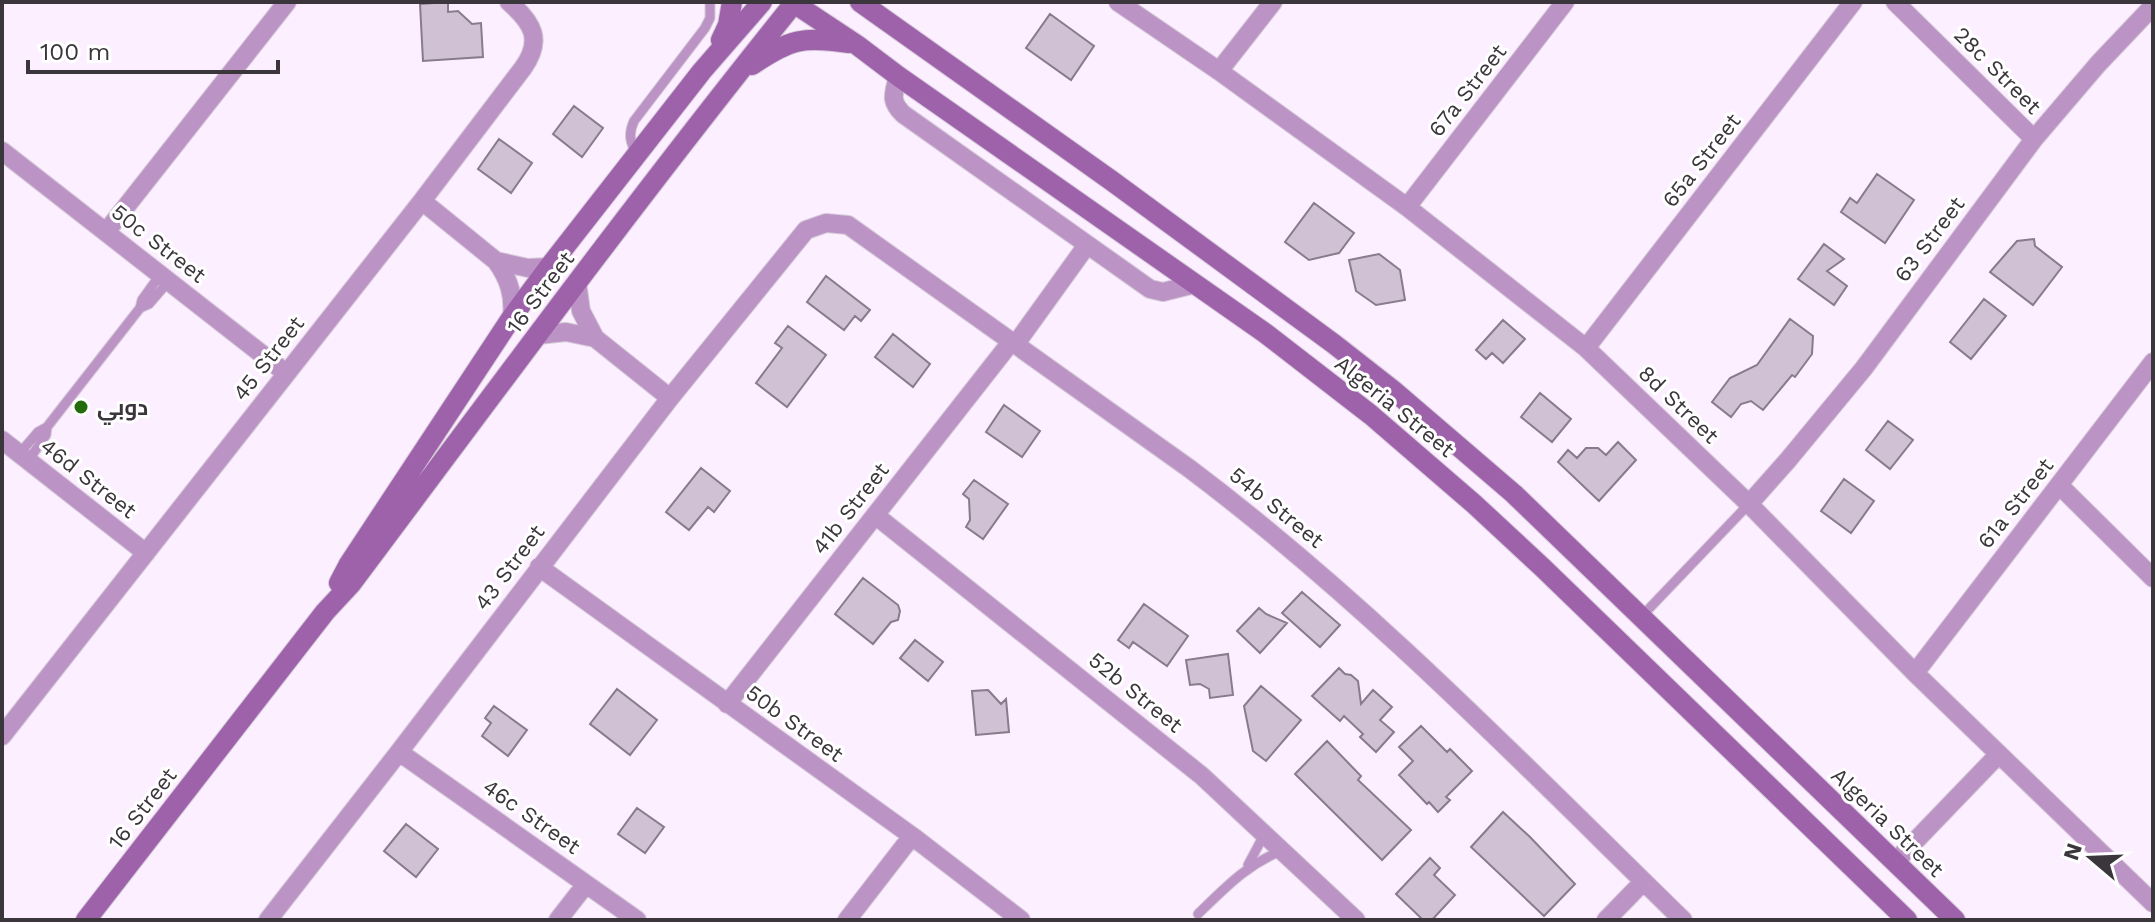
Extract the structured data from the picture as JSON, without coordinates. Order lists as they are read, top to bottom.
{
  "streets": {
    "main road": ["16 Street", "Algeria Street"],
    "street": [
      "28c Street",
      "67a Street",
      "65a Street",
      "63 Street",
      "50c Street",
      "45 Street",
      "8d Street",
      "46d Street",
      "61a Street",
      "54b Street",
      "41b Street",
      "43 Street",
      "52b Street",
      "50b Street",
      "46c Street"
    ]
  },
  "crossings": [
    ["28c Street", "63 Street"],
    ["67a Street", "8d Street"],
    ["65a Street", "8d Street"],
    ["63 Street", "8d Street"],
    ["50c Street", "45 Street"],
    ["16 Street", "Algeria Street"],
    ["45 Street", "46d Street"],
    ["8d Street", "61a Street"],
    ["54b Street", "41b Street"],
    ["54b Street", "43 Street"],
    ["41b Street", "52b Street"],
    ["41b Street", "50b Street"],
    ["43 Street", "50b Street"],
    ["43 Street", "46c Street"]
  ],
  "places": ["دوبي"],
  "scale_bar": "100 m",
  "north": "left"
}
